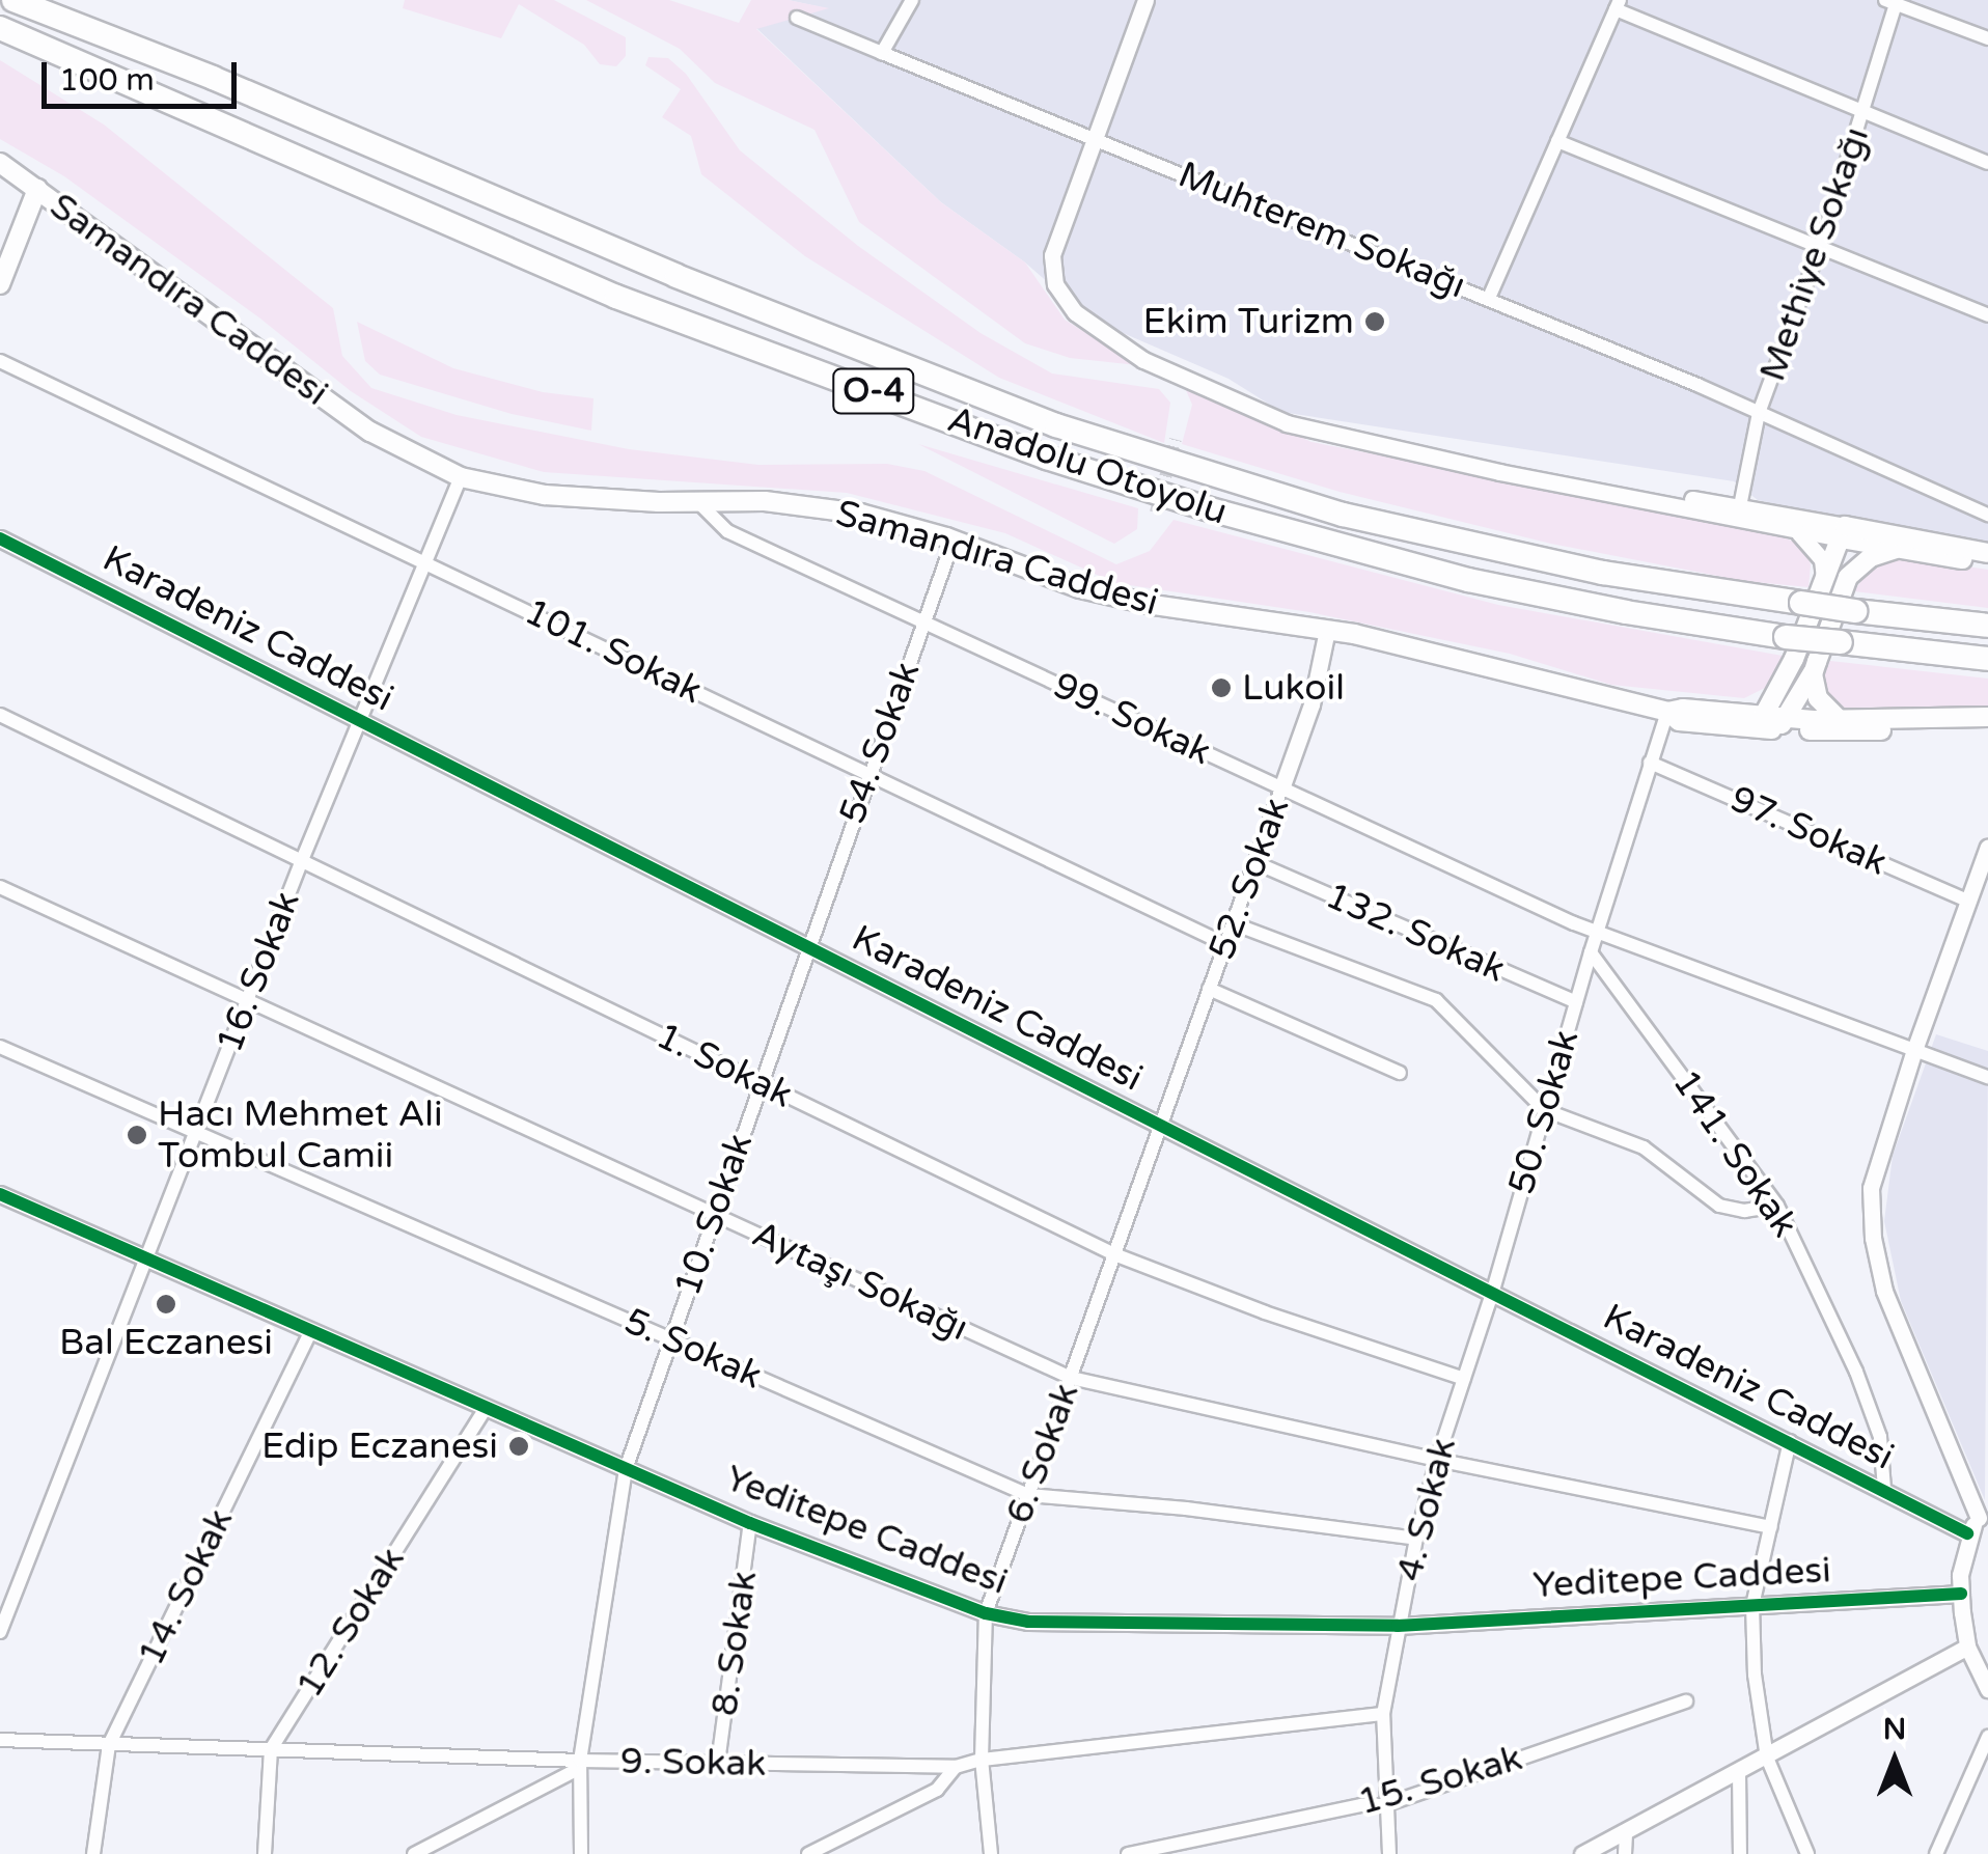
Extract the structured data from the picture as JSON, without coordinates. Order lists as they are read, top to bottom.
{
  "streets": {
    "highway": ["O-4", "Anadolu Otoyolu"],
    "main road": ["Samandıra Caddesi"],
    "street": [
      "Muhterem Sokağı",
      "Methiye Sokağı",
      "Karadeniz Caddesi",
      "101. Sokak",
      "99. Sokak",
      "54. Sokak",
      "97. Sokak",
      "52. Sokak",
      "132. Sokak",
      "16. Sokak",
      "1. Sokak",
      "50. Sokak",
      "141. Sokak",
      "10. Sokak",
      "Aytaşı Sokağı",
      "5. Sokak",
      "6. Sokak",
      "4. Sokak",
      "Yeditepe Caddesi",
      "14. Sokak",
      "12. Sokak",
      "8. Sokak",
      "9. Sokak",
      "15. Sokak"
    ]
  },
  "crossings": [
    ["Muhterem Sokağı", "Methiye Sokağı"],
    ["Samandıra Caddesi", "99. Sokak"],
    ["Samandıra Caddesi", "54. Sokak"],
    ["Samandıra Caddesi", "52. Sokak"],
    ["Samandıra Caddesi", "16. Sokak"],
    ["Samandıra Caddesi", "50. Sokak"],
    ["Karadeniz Caddesi", "54. Sokak"],
    ["Karadeniz Caddesi", "52. Sokak"],
    ["Karadeniz Caddesi", "16. Sokak"],
    ["Karadeniz Caddesi", "50. Sokak"],
    ["Karadeniz Caddesi", "141. Sokak"],
    ["Karadeniz Caddesi", "10. Sokak"],
    ["Karadeniz Caddesi", "6. Sokak"],
    ["Karadeniz Caddesi", "4. Sokak"],
    ["101. Sokak", "54. Sokak"],
    ["101. Sokak", "52. Sokak"],
    ["101. Sokak", "16. Sokak"],
    ["99. Sokak", "54. Sokak"],
    ["99. Sokak", "52. Sokak"],
    ["99. Sokak", "50. Sokak"],
    ["54. Sokak", "10. Sokak"],
    ["97. Sokak", "50. Sokak"],
    ["52. Sokak", "132. Sokak"],
    ["52. Sokak", "6. Sokak"],
    ["132. Sokak", "50. Sokak"],
    ["16. Sokak", "1. Sokak"],
    ["16. Sokak", "Aytaşı Sokağı"],
    ["16. Sokak", "5. Sokak"],
    ["16. Sokak", "Yeditepe Caddesi"],
    ["1. Sokak", "10. Sokak"],
    ["1. Sokak", "6. Sokak"],
    ["1. Sokak", "4. Sokak"],
    ["50. Sokak", "141. Sokak"],
    ["50. Sokak", "4. Sokak"],
    ["10. Sokak", "Aytaşı Sokağı"],
    ["10. Sokak", "5. Sokak"],
    ["10. Sokak", "Yeditepe Caddesi"],
    ["10. Sokak", "9. Sokak"],
    ["Aytaşı Sokağı", "6. Sokak"],
    ["Aytaşı Sokağı", "4. Sokak"],
    ["5. Sokak", "6. Sokak"],
    ["5. Sokak", "4. Sokak"],
    ["6. Sokak", "Yeditepe Caddesi"],
    ["6. Sokak", "9. Sokak"],
    ["4. Sokak", "Yeditepe Caddesi"],
    ["4. Sokak", "9. Sokak"],
    ["4. Sokak", "15. Sokak"],
    ["Yeditepe Caddesi", "14. Sokak"],
    ["Yeditepe Caddesi", "12. Sokak"],
    ["Yeditepe Caddesi", "8. Sokak"],
    ["14. Sokak", "9. Sokak"],
    ["12. Sokak", "9. Sokak"],
    ["8. Sokak", "9. Sokak"]
  ],
  "places": [
    "Ekim Turizm",
    "Lukoil",
    "Hacı Mehmet Ali Tombul Camii",
    "Bal Eczanesi",
    "Edip Eczanesi"
  ],
  "scale_bar": "100 m",
  "north": "top"
}
